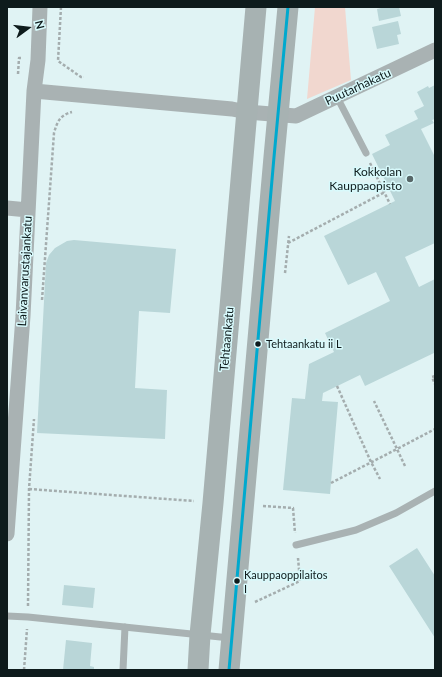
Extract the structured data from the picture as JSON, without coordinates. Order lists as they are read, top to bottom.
{
  "streets": {
    "main road": ["Tehtaankatu"],
    "street": ["Puutarhakatu", "Laivanvarustajankatu"]
  },
  "crossings": [
    ["Puutarhakatu", "Laivanvarustajankatu"],
    ["Puutarhakatu", "Tehtaankatu"]
  ],
  "places": ["Kokkolan Kauppaopisto", "Tehtaankatu ii L", "Kauppaoppilaitos I"],
  "north": "right"
}
